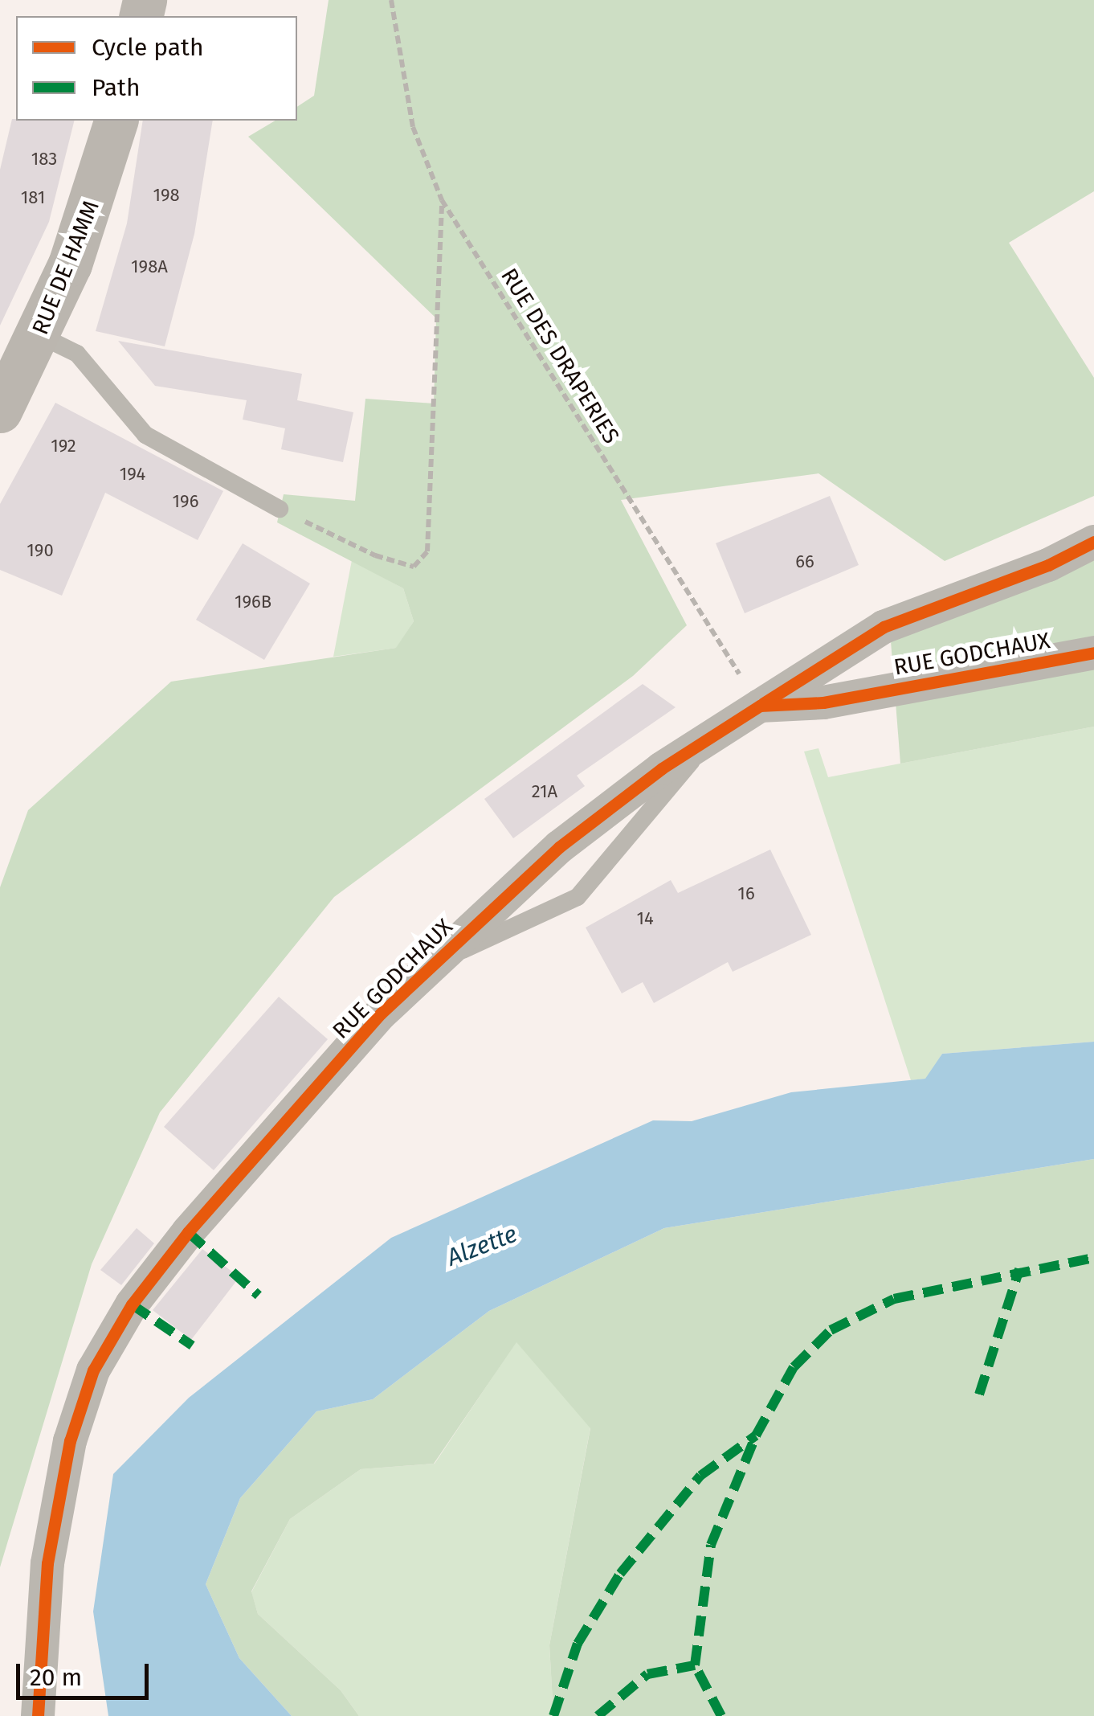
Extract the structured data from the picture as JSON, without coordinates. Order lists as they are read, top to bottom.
{
  "streets": {
    "main road": ["RUE DE HAMM"],
    "street": ["RUE GODCHAUX"],
    "path": ["RUE DES DRAPERIES"]
  },
  "crossings": [
    ["RUE DES DRAPERIES", "RUE GODCHAUX"]
  ],
  "water": ["Alzette"],
  "house_numbers": [
    "183",
    "198",
    "181",
    "198A",
    "192",
    "194",
    "196",
    "190",
    "66",
    "196B",
    "21A",
    "16",
    "14"
  ],
  "legend": ["Cycle path", "Path"],
  "scale_bar": "20 m"
}
